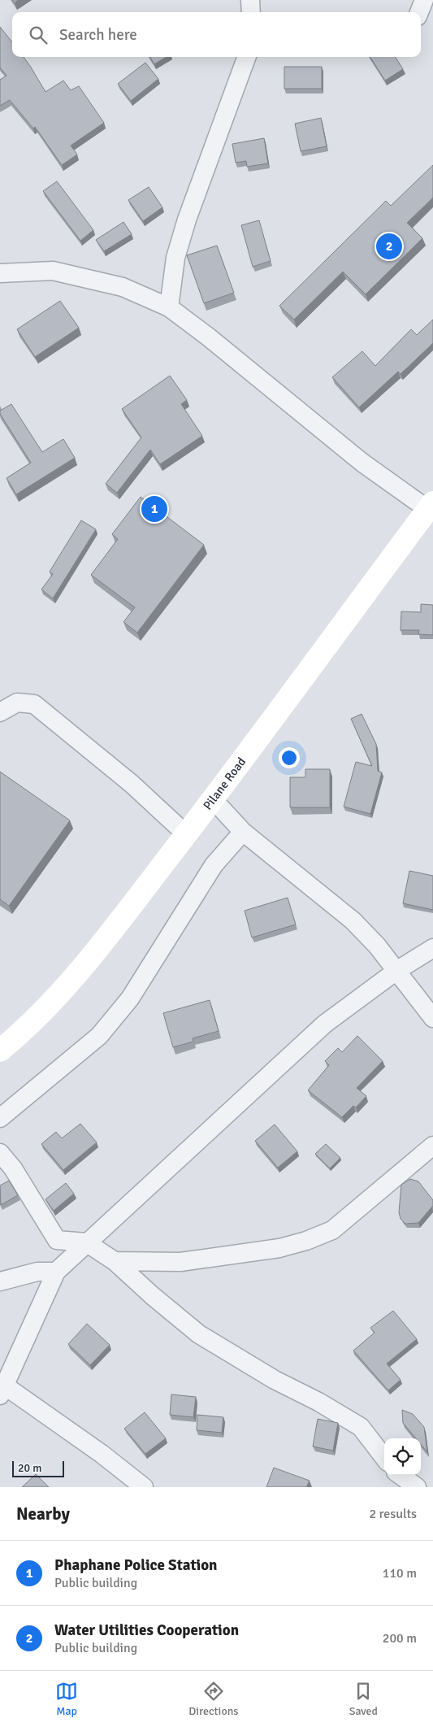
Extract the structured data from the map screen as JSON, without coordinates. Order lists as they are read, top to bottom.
{
  "streets": {
    "main road": ["Pilane Road"]
  },
  "scale_bar": "20 m",
  "page": {
    "search": "Search here",
    "pins": ["2", "1"],
    "scale": "20 m",
    "heading": ["Nearby", "2 results"],
    "list": [
      {
        "mark": "1",
        "name": "Phaphane Police Station",
        "note": "Public building",
        "value": "110 m"
      },
      {
        "mark": "2",
        "name": "Water Utilities Cooperation",
        "note": "Public building",
        "value": "200 m"
      }
    ],
    "nav": ["Map", "Directions", "Saved"]
  }
}
